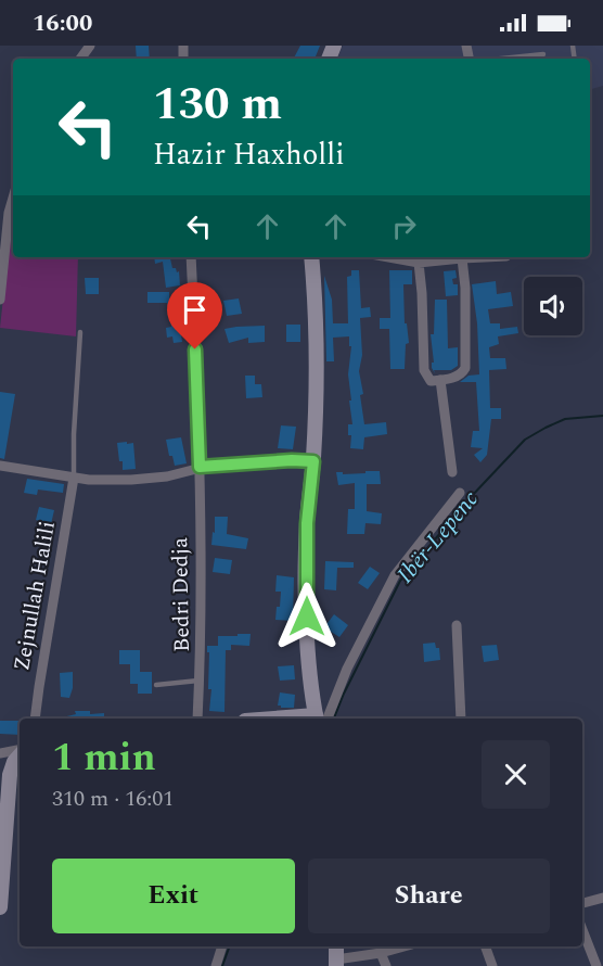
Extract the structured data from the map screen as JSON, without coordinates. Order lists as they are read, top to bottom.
{
  "streets": {
    "street": ["Bedri Dedja", "Zejnullah Halili"]
  },
  "water": ["Ibër-Lepenc"],
  "page": {
    "status": "16:00",
    "turn": ["130 m", "Hazir Haxholli"],
    "heading": ["1 min", "310 m · 16:01"],
    "buttons": ["Exit", "Share"]
  }
}
